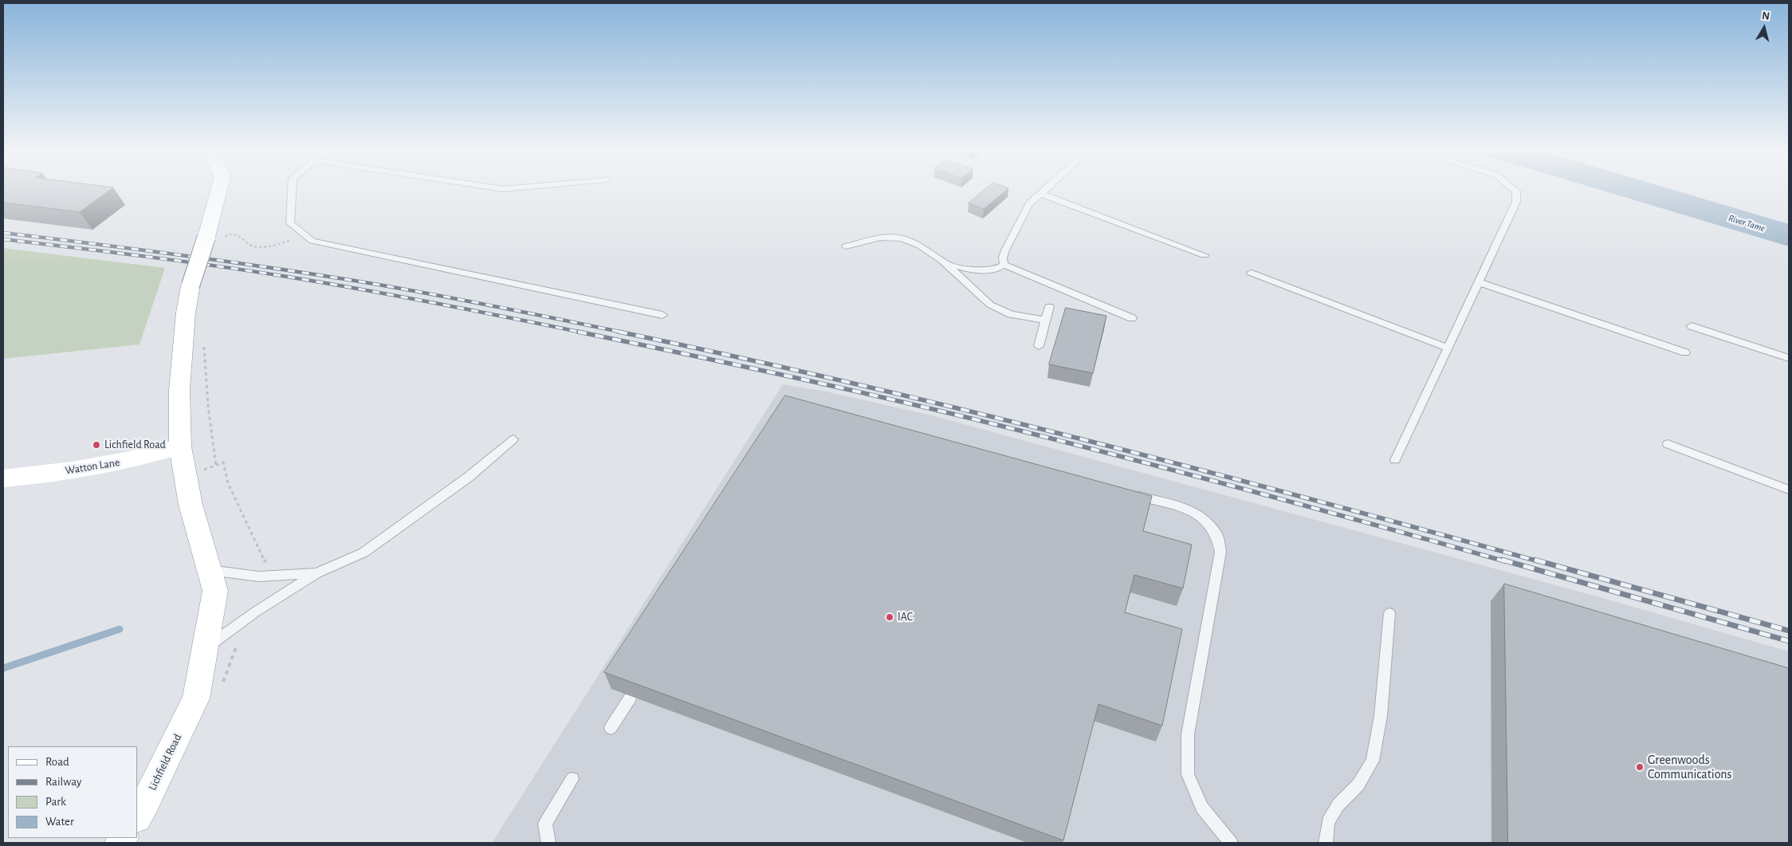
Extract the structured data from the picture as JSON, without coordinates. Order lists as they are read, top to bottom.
{
  "streets": {
    "main road": ["Watton Lane", "Lichfield Road"]
  },
  "crossings": [
    ["Watton Lane", "Lichfield Road"]
  ],
  "water": ["River Tame"],
  "places": ["Lichfield Road", "IAC", "Greenwoods Communications"],
  "legend": [
    "Road",
    "Railway",
    "Park",
    "Water"
  ],
  "north": "top"
}
